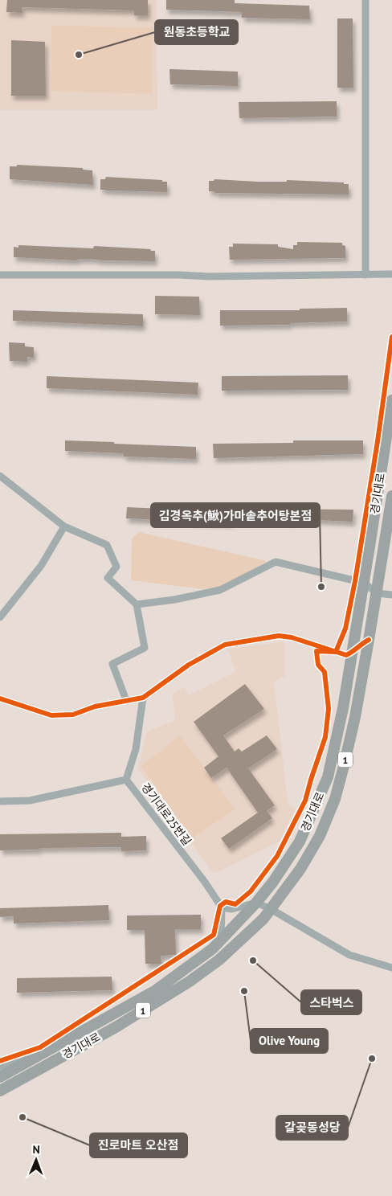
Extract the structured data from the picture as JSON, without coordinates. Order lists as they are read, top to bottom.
{
  "streets": {
    "main road": ["경기대로", "1"],
    "street": ["경기대로25번길"]
  },
  "places": [
    "원동초등학교",
    "김경옥추(鰍)가마솥추어탕본점",
    "스타벅스",
    "Olive Young",
    "갈곶동성당",
    "진로마트 오산점"
  ],
  "north": "top"
}
